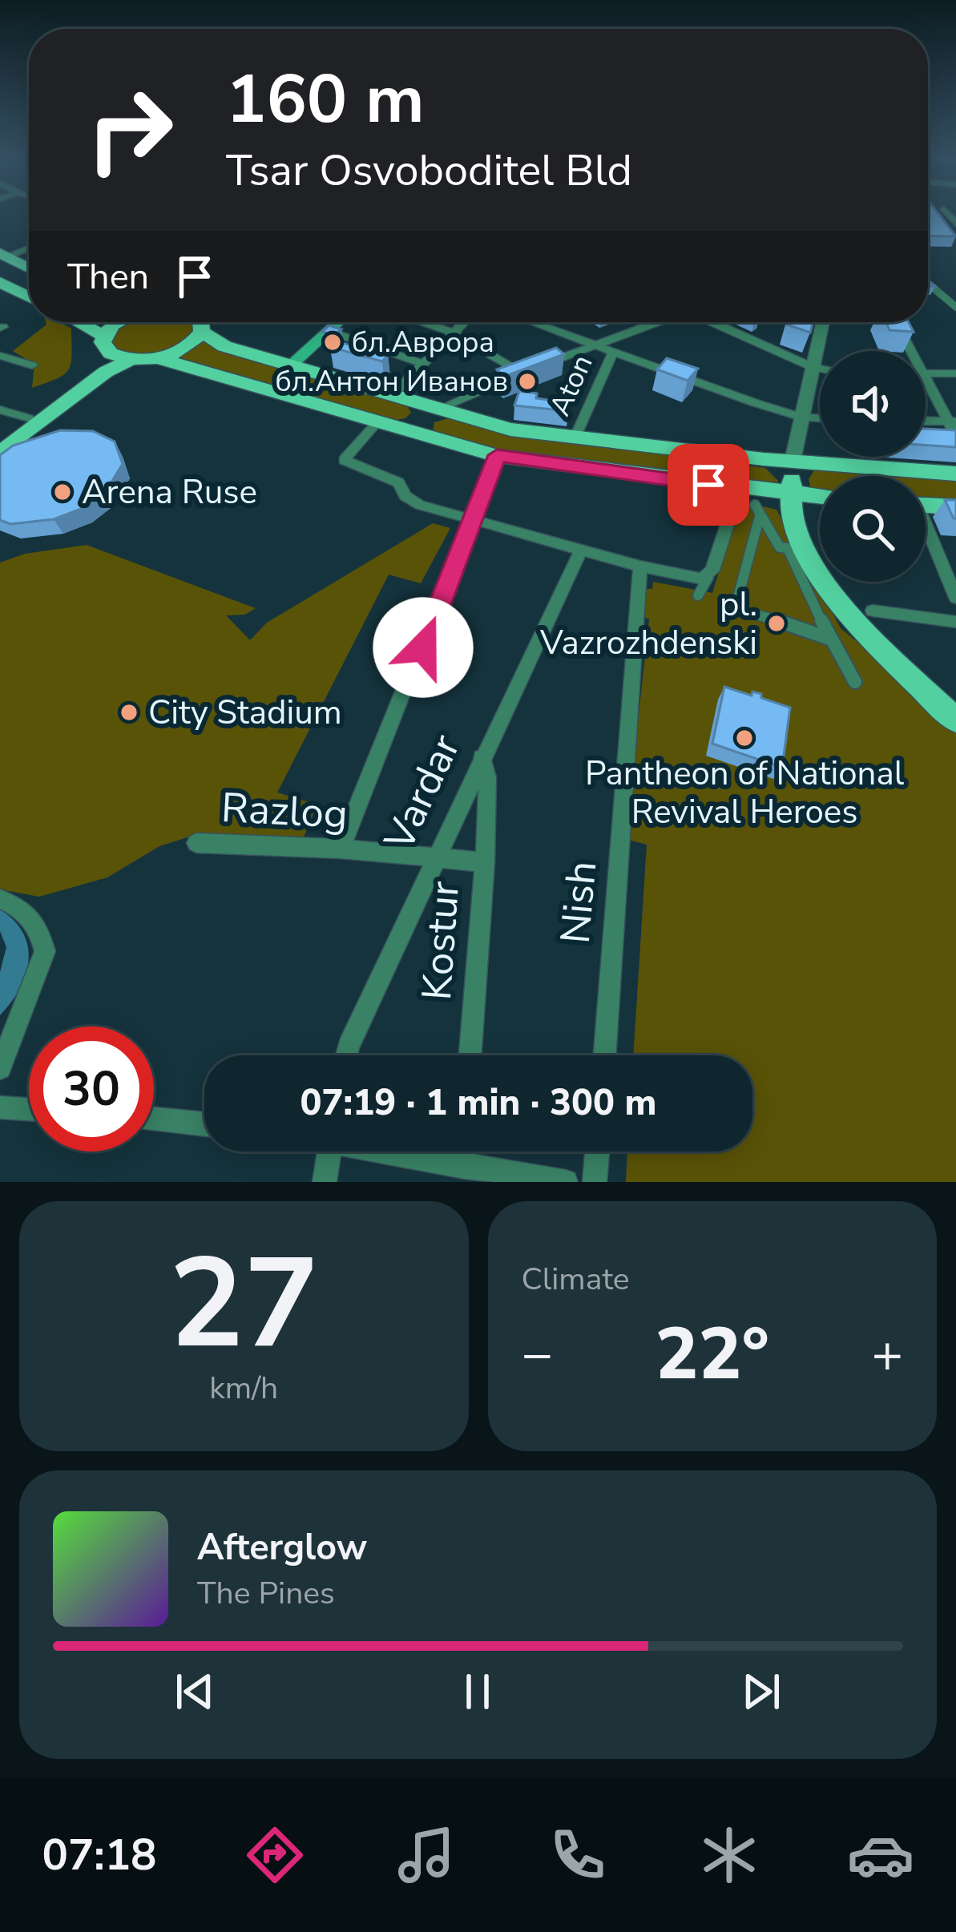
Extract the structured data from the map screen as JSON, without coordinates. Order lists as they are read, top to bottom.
{
  "streets": {
    "street": [
      "Aton",
      "Vardar",
      "Razlog",
      "Nish",
      "Kostur"
    ]
  },
  "crossings": [
    ["Vardar", "Razlog"],
    ["Vardar", "Kostur"],
    ["Razlog", "Kostur"]
  ],
  "places": [
    "бл.Аврора",
    "бл.Антон Иванов",
    "Arena Ruse",
    "pl. Vazrozhdenski",
    "City Stadium",
    "Pantheon of National Revival Heroes"
  ],
  "page": {
    "turn": ["160 m", "Tsar Osvoboditel Bld"],
    "then": "Then",
    "limit": "30",
    "trip": "07:19 · 1 min · 300 m",
    "tile": [
      ["27", "km/h"],
      "Climate"
    ],
    "heat": ["−", "22°", "+"],
    "song": ["Afterglow", "The Pines"],
    "tabs": "07:18"
  }
}
